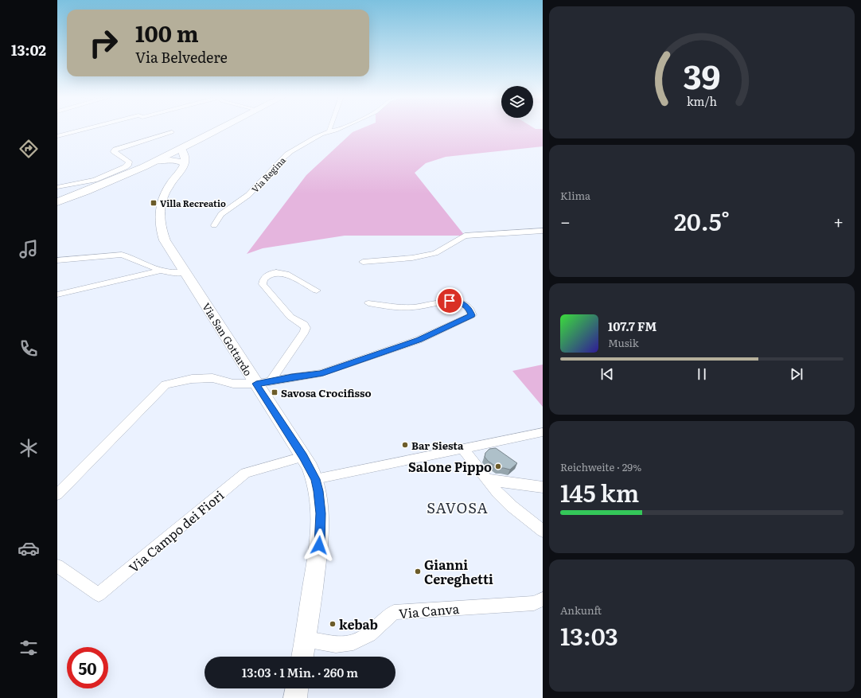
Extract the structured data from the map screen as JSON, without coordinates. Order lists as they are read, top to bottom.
{
  "streets": {
    "main road": ["Via San Gottardo"],
    "street": ["Via Regina", "Via Campo dei Fiori", "Via Canva"]
  },
  "crossings": [
    ["Via San Gottardo", "Via Campo dei Fiori"],
    ["Via San Gottardo", "Via Canva"]
  ],
  "districts": ["SAVOSA"],
  "places": {
    "transit": ["Villa Recreatio", "Savosa Crocifisso"],
    "other": [
      "Bar Siesta",
      "Salone Pippo",
      "Gianni Cereghetti",
      "kebab"
    ]
  },
  "page": {
    "tabs": "13:02",
    "turn": ["100 m", "Via Belvedere"],
    "tile": [
      "Klima",
      ["Reichweite · 29%", "145 km"],
      ["Ankunft", "13:03"]
    ],
    "heat": ["−", "20.5°", "+"],
    "song": ["107.7 FM", "Musik"],
    "limit": "50",
    "trip": "13:03 · 1 Min. · 260 m",
    "gauge": ["39", "km/h"]
  }
}
